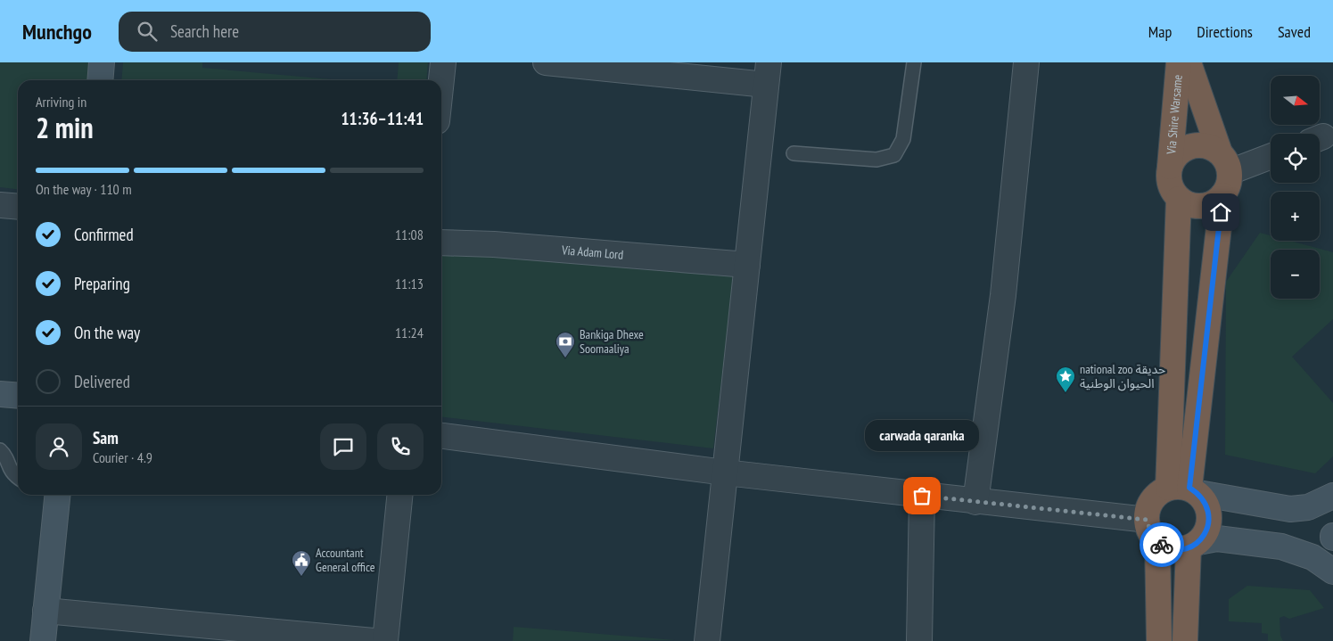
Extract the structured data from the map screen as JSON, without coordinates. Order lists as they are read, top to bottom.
{
  "streets": {
    "highway": ["Via Shire Warsame"],
    "street": ["Via Adam Lord"]
  },
  "places": {
    "bank": ["Bankiga Dhexe Soomaaliya"],
    "place": ["national zoo حديقة الحيوان الوطنية"],
    "other": ["carwada qaranka"],
    "public building": ["Accountant General office"]
  },
  "north": "right",
  "page": {
    "header": "Munchgo",
    "search": "Search here",
    "nav": ["Map", "Directions", "Saved"],
    "map_buttons": ["+", "−"],
    "heading": ["2 min", "Arriving in", "11:36–11:41"],
    "panel": ["Sam", "Courier · 4.9"],
    "bar": "On the way · 110 m",
    "list": [
      ["Confirmed", "11:08"],
      ["Preparing", "11:13"],
      ["On the way", "11:24"],
      "Delivered"
    ],
    "bubble": "carwada qaranka"
  }
}
